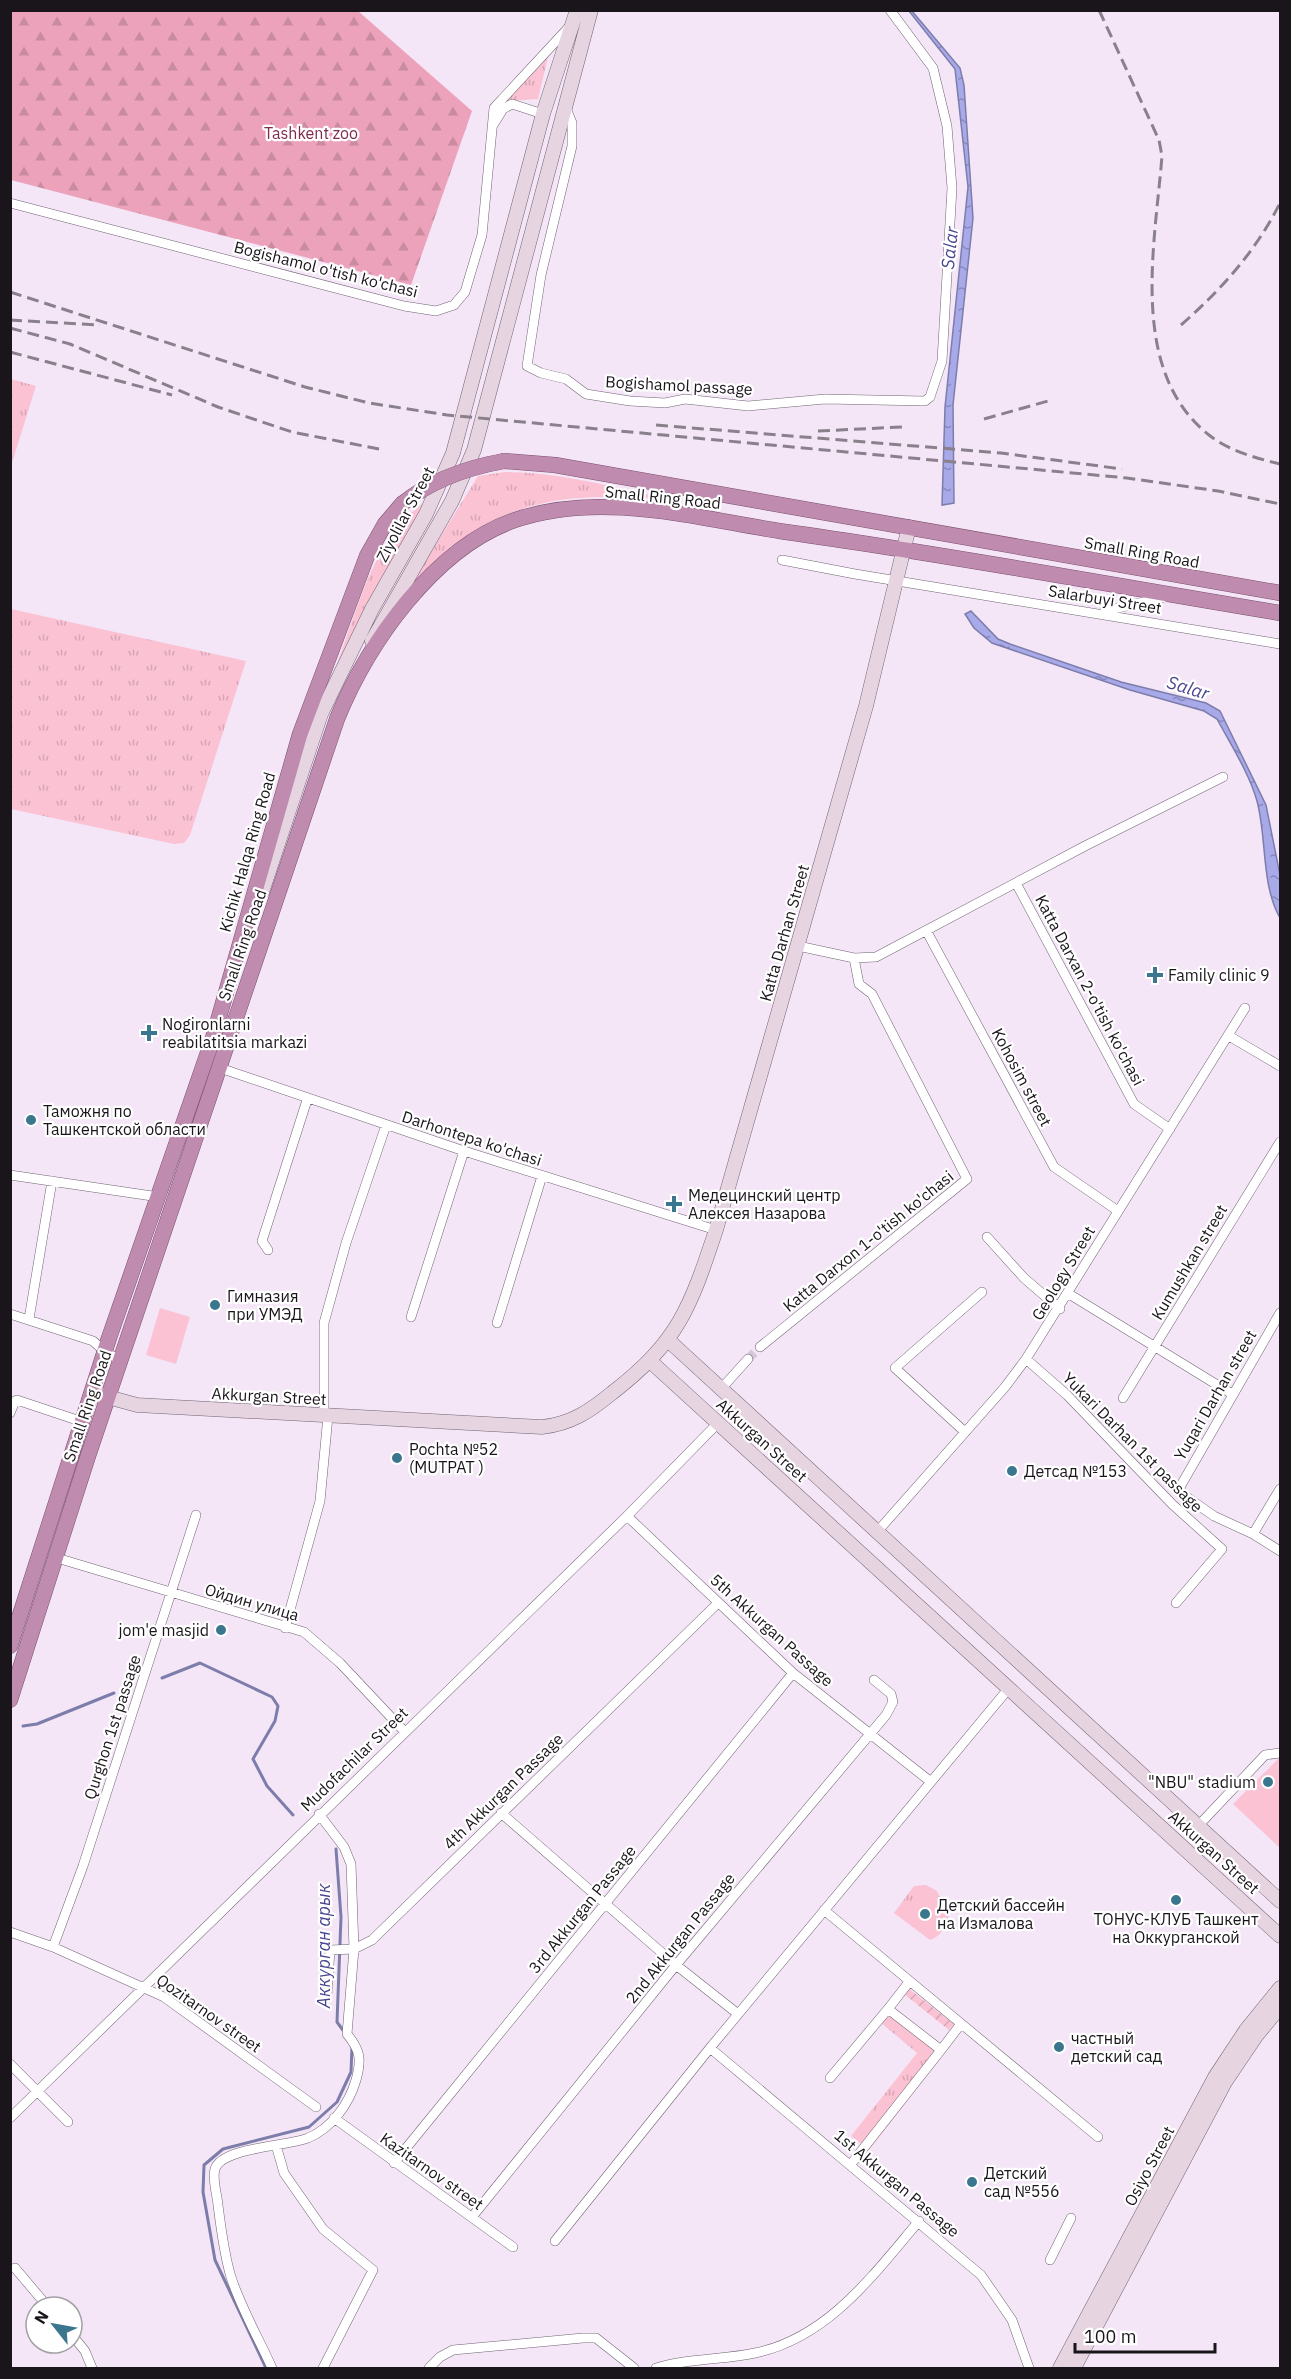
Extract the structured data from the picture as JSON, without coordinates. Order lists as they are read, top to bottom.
{
  "streets": {
    "highway": ["Small Ring Road"],
    "main road": [
      "Ziyolilar Street",
      "Katta Darhan Street",
      "Akkurgan Street",
      "Osiyo Street"
    ],
    "street": [
      "Bogishamol o'tish ko'chasi",
      "Bogishamol passage",
      "Salarbuyi Street",
      "Katta Darxan 2-o'tish ko'chasi",
      "Kohosim street",
      "Darhontepa ko'chasi",
      "Katta Darxon 1-o'tish ko'chasi",
      "Kumushkan street",
      "Geology Street",
      "Yuqari Darhan street",
      "Yukari Darhan 1st passage",
      "Ойдин улица",
      "5th Akkurgan Passage",
      "Qurghon 1st passage",
      "Mudofachilar Street",
      "4th Akkurgan Passage",
      "3rd Akkurgan Passage",
      "2nd Akkurgan Passage",
      "Qozitarnov street",
      "Kazitarnov street",
      "1st Akkurgan Passage"
    ]
  },
  "crossings": [
    ["Bogishamol o'tish ko'chasi", "Ziyolilar Street"],
    ["Bogishamol passage", "Ziyolilar Street"],
    ["Small Ring Road", "Ziyolilar Street"],
    ["Small Ring Road", "Katta Darhan Street"],
    ["Small Ring Road", "Darhontepa ko'chasi"],
    ["Small Ring Road", "Akkurgan Street"],
    ["Small Ring Road", "Ойдин улица"],
    ["Salarbuyi Street", "Katta Darhan Street"],
    ["Katta Darhan Street", "Katta Darxan 2-o'tish ko'chasi"],
    ["Katta Darhan Street", "Darhontepa ko'chasi"],
    ["Katta Darhan Street", "Akkurgan Street"],
    ["Katta Darxan 2-o'tish ko'chasi", "Kohosim street"],
    ["Katta Darxan 2-o'tish ko'chasi", "Katta Darxon 1-o'tish ko'chasi"],
    ["Katta Darxan 2-o'tish ko'chasi", "Geology Street"],
    ["Kohosim street", "Geology Street"],
    ["Geology Street", "Akkurgan Street"],
    ["Geology Street", "Yukari Darhan 1st passage"],
    ["Akkurgan Street", "Mudofachilar Street"],
    ["Ойдин улица", "Qurghon 1st passage"],
    ["Ойдин улица", "Mudofachilar Street"],
    ["5th Akkurgan Passage", "Mudofachilar Street"],
    ["5th Akkurgan Passage", "4th Akkurgan Passage"],
    ["5th Akkurgan Passage", "3rd Akkurgan Passage"],
    ["5th Akkurgan Passage", "2nd Akkurgan Passage"],
    ["Qurghon 1st passage", "Qozitarnov street"],
    ["Mudofachilar Street", "Qozitarnov street"],
    ["3rd Akkurgan Passage", "Kazitarnov street"],
    ["2nd Akkurgan Passage", "Kazitarnov street"]
  ],
  "water": ["Salar", "Аккурган арык"],
  "parks": ["Tashkent zoo"],
  "places": {
    "health": ["Family clinic 9", "Nogironlarni reabilatitsia markazi", "Медецинский центр Алексея Назарова"],
    "other": [
      "Таможня по Ташкентской области",
      "Гимназия при УМЭД",
      "Pochta №52 (MUTPAT )",
      "Детсад №153",
      "jom'e masjid",
      "\"NBU\" stadium",
      "ТОНУС-КЛУБ Ташкент на Оккурганской",
      "Детский бассейн на Измалова",
      "частный детский сад",
      "Детский сад №556"
    ]
  },
  "scale_bar": "100 m",
  "north": "top left"
}
